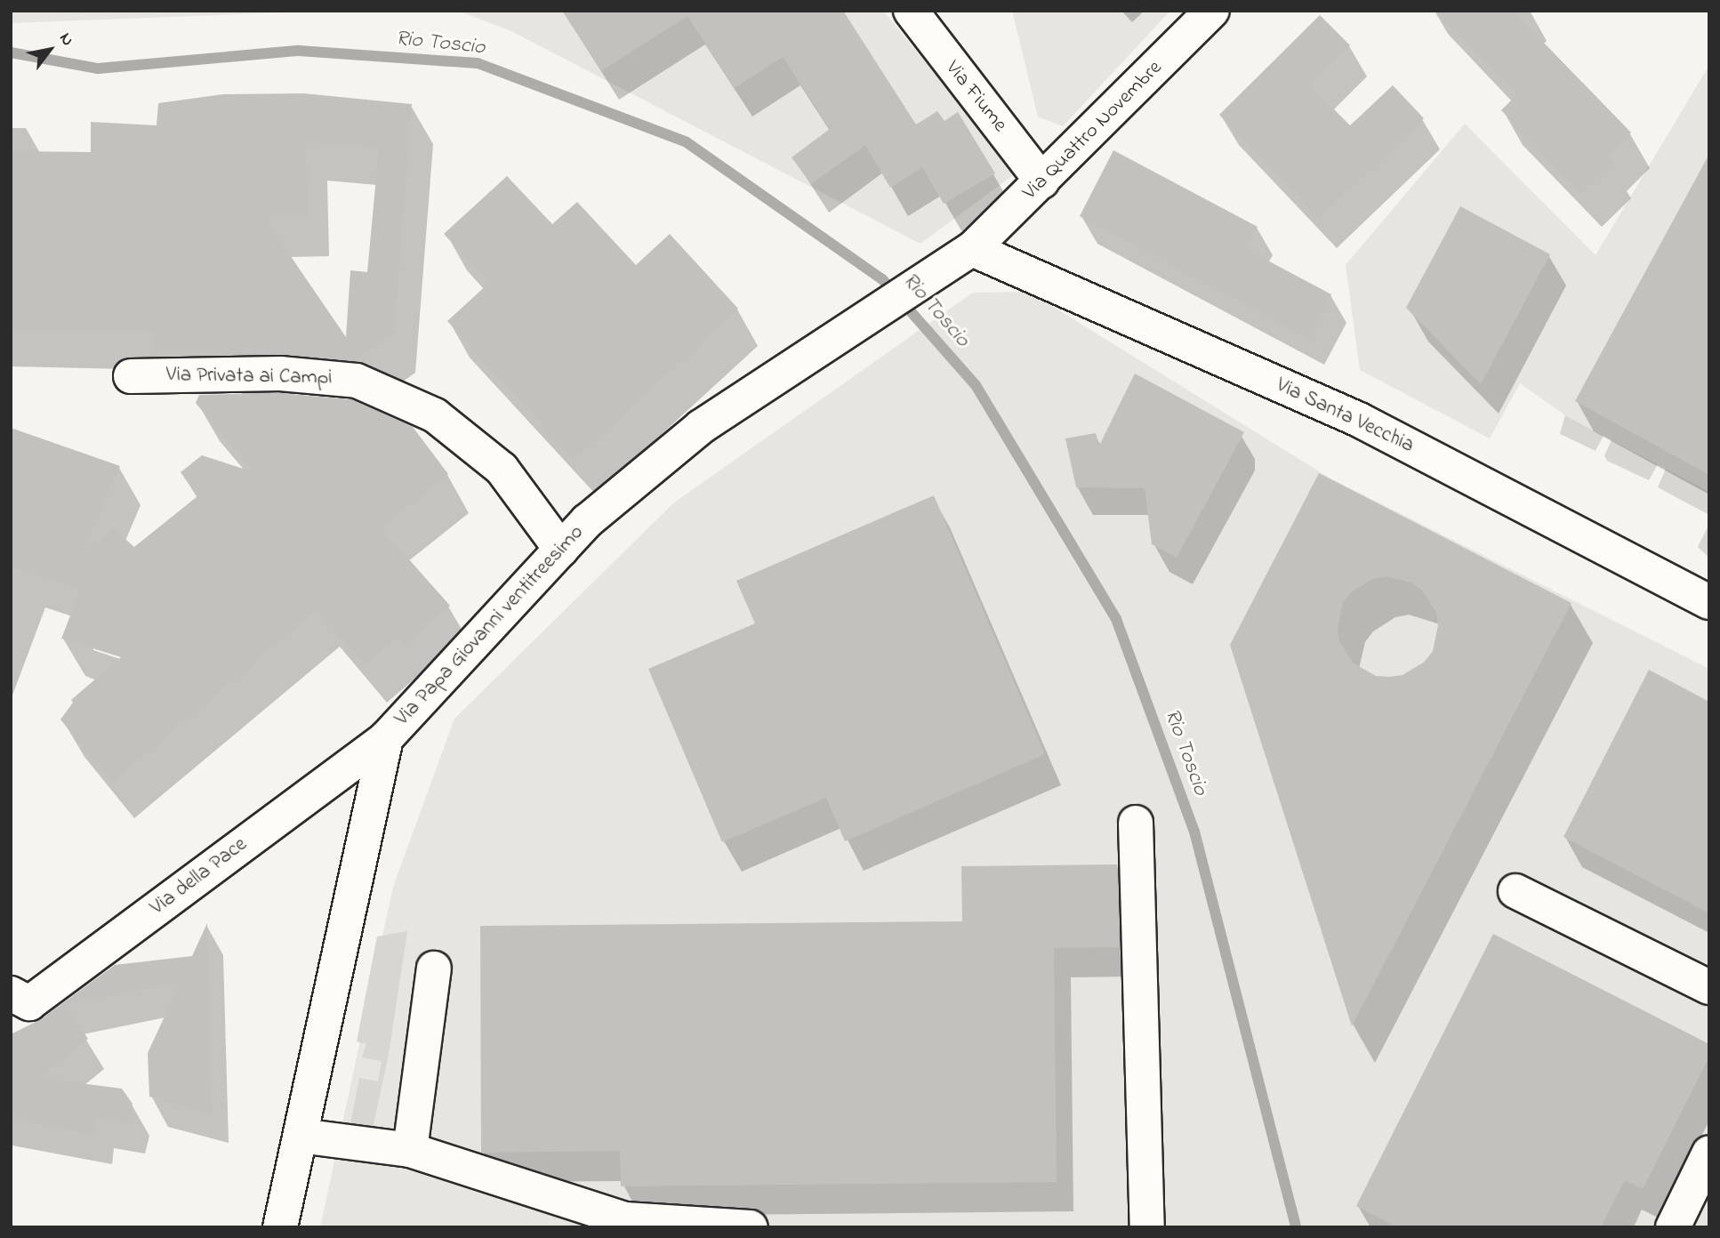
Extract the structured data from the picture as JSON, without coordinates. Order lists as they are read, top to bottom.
{
  "streets": {
    "street": [
      "Via Fiume",
      "Via Quattro Novembre",
      "Via Privata ai Campi",
      "Via Santa Vecchia",
      "Via Papa Giovanni ventitreesimo",
      "Via della Pace"
    ]
  },
  "crossings": [
    ["Via Fiume", "Via Quattro Novembre"],
    ["Via Quattro Novembre", "Via Santa Vecchia"],
    ["Via Quattro Novembre", "Via Papa Giovanni ventitreesimo"],
    ["Via Privata ai Campi", "Via Papa Giovanni ventitreesimo"],
    ["Via Santa Vecchia", "Via Papa Giovanni ventitreesimo"],
    ["Via Papa Giovanni ventitreesimo", "Via della Pace"]
  ],
  "water": ["Rio Toscio"],
  "north": "top right"
}
